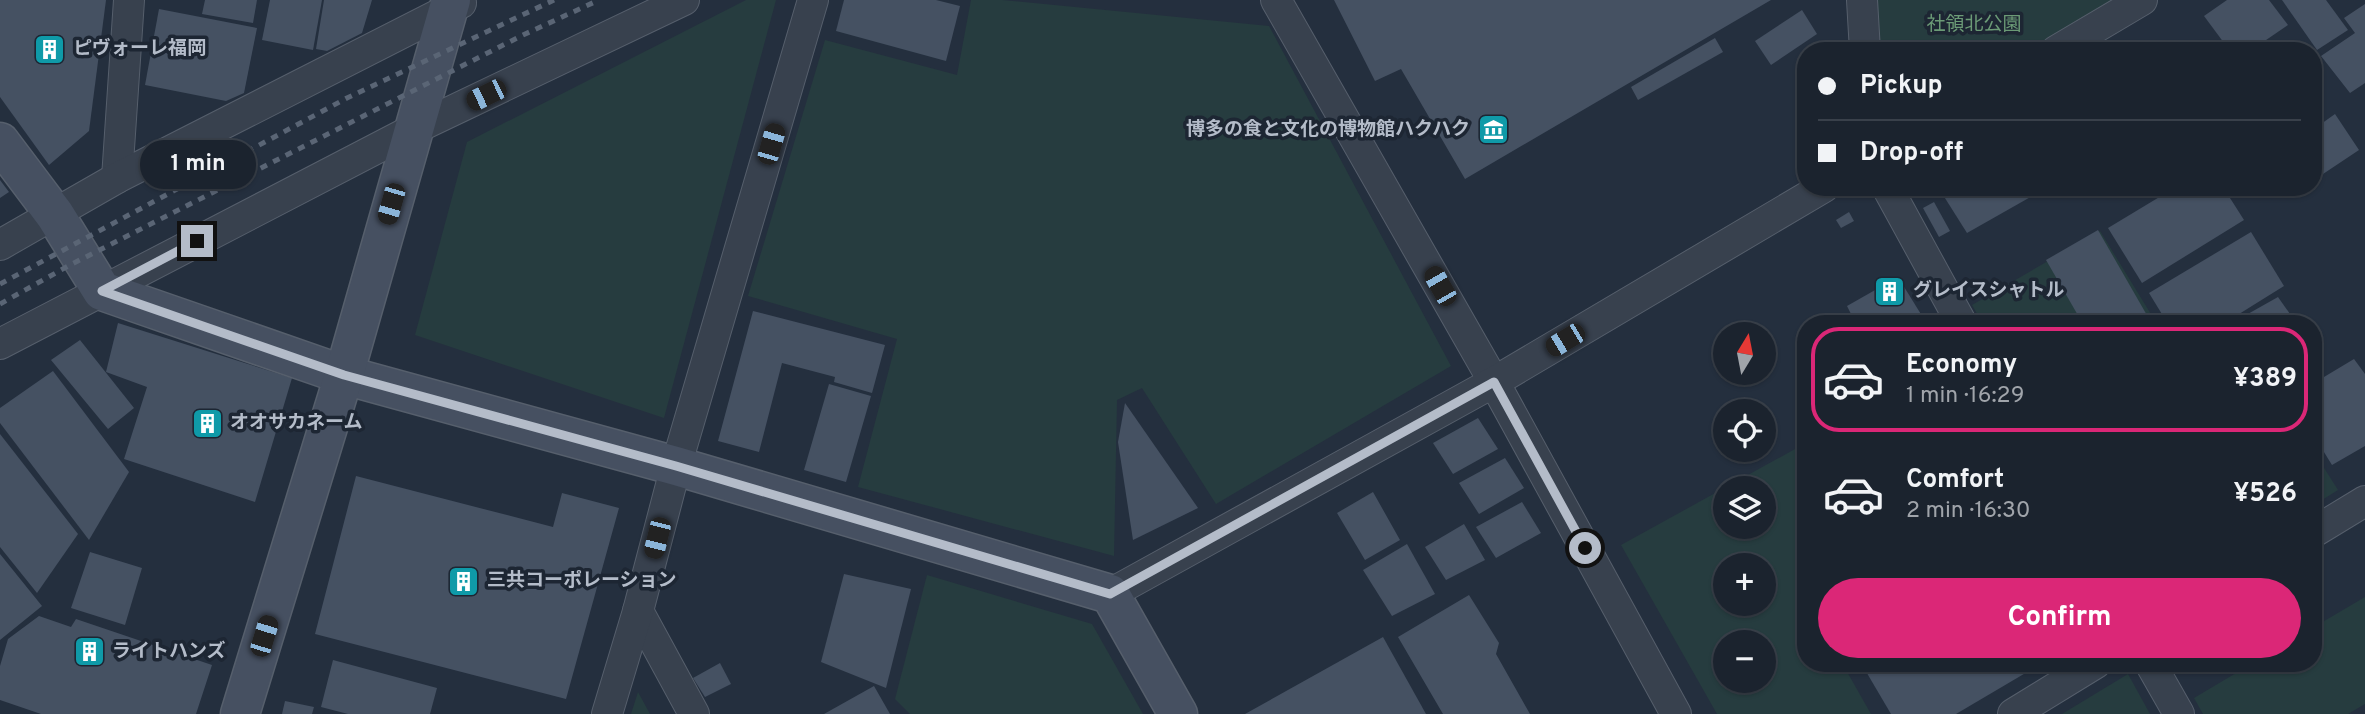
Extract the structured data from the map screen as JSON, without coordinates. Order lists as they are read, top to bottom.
{
  "parks": ["社領北公園"],
  "places": {
    "building": [
      "ピヴォーレ福岡",
      "グレイスシャトル",
      "オオサカネーム",
      "三共コーポレーション",
      "ライトハンズ"
    ],
    "museum": ["博多の食と文化の博物館ハクハク"]
  },
  "north": "top",
  "page": {
    "banner": ["Pickup", "Drop-off"],
    "bubble": "1 min",
    "map_buttons": ["+", "−"],
    "list": [
      {
        "name": "Economy",
        "note": "1 min · 16:29",
        "value": "¥389"
      },
      {
        "name": "Comfort",
        "note": "2 min · 16:30",
        "value": "¥526"
      }
    ],
    "buttons": "Confirm"
  }
}
